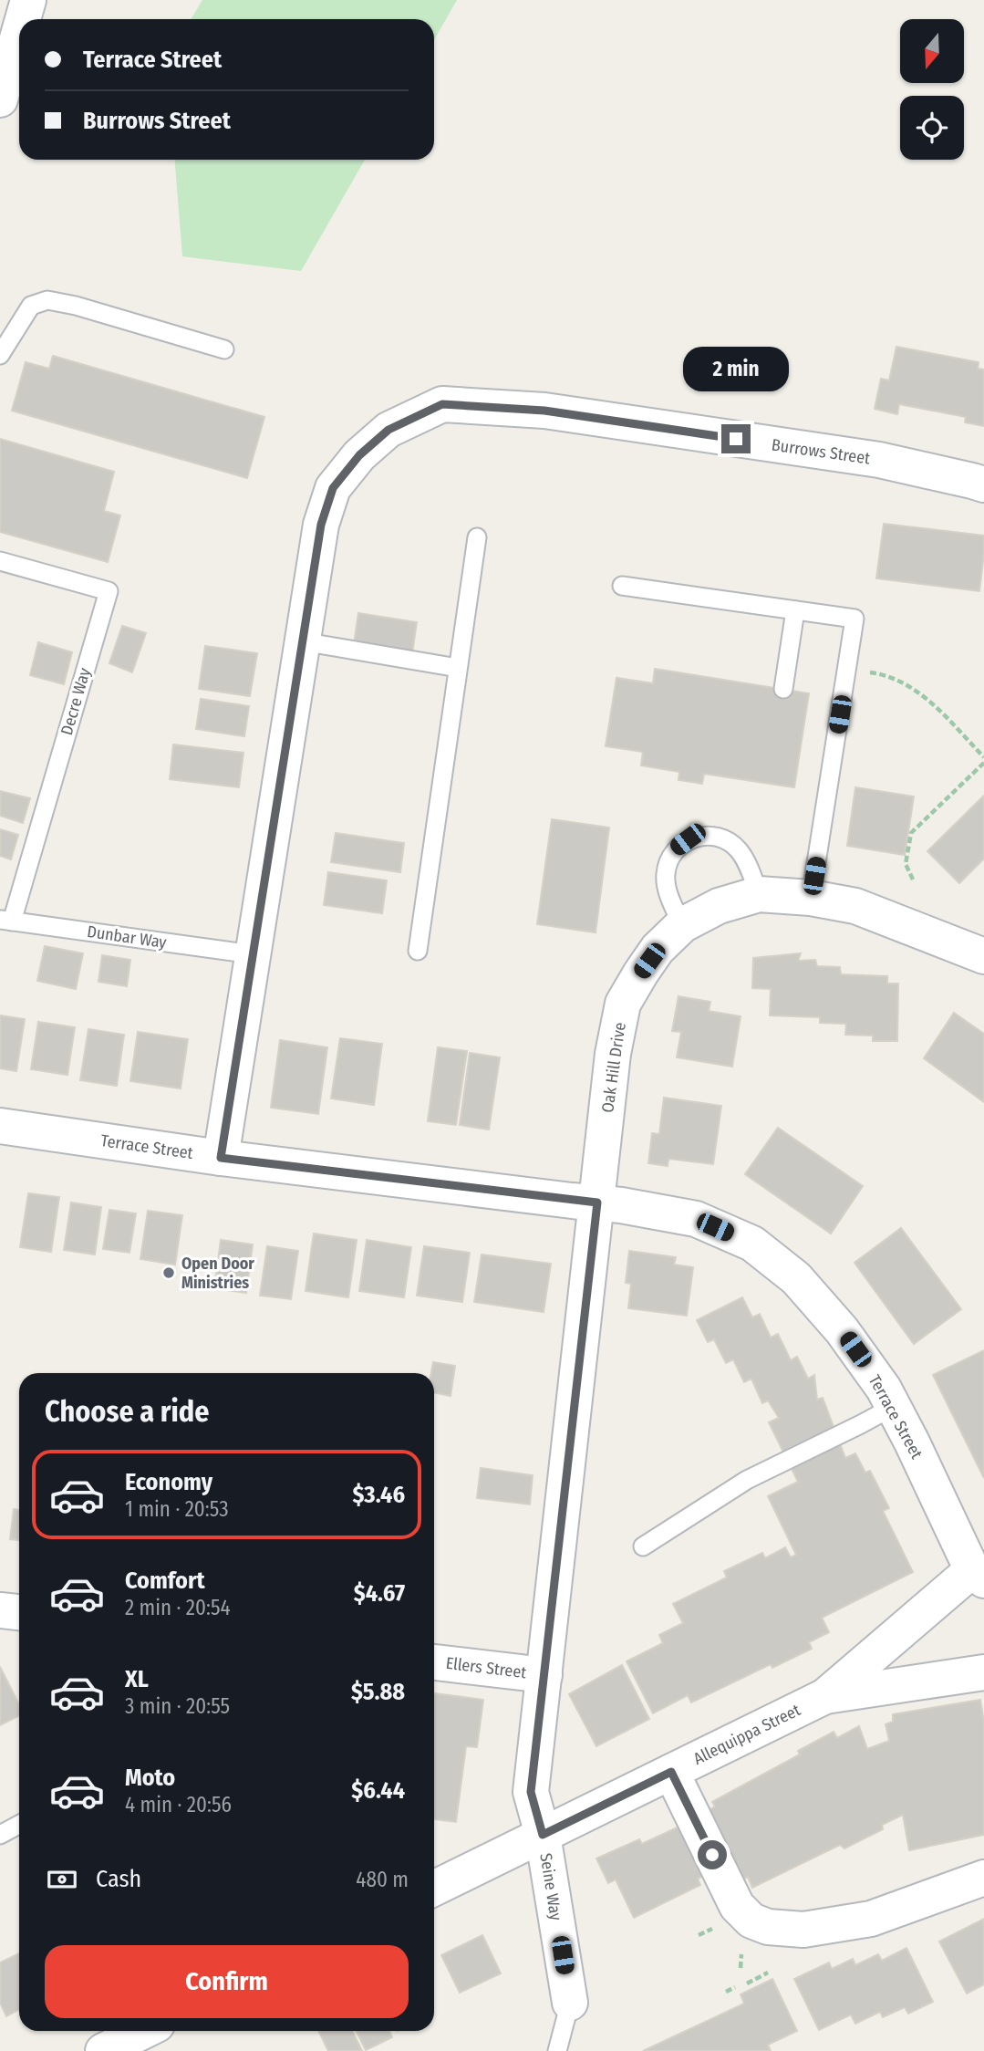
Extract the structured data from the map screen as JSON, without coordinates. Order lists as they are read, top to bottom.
{
  "streets": {
    "street": [
      "Burrows Street",
      "Oak Hill Drive",
      "Terrace Street",
      "Ellers Street",
      "Allequippa Street",
      "Seine Way"
    ],
    "lane": ["Decre Way", "Dunbar Way"]
  },
  "crossings": [
    ["Burrows Street", "Dunbar Way"],
    ["Burrows Street", "Terrace Street"],
    ["Decre Way", "Dunbar Way"],
    ["Oak Hill Drive", "Terrace Street"],
    ["Oak Hill Drive", "Ellers Street"],
    ["Oak Hill Drive", "Seine Way"],
    ["Terrace Street", "Allequippa Street"],
    ["Ellers Street", "Seine Way"],
    ["Allequippa Street", "Seine Way"]
  ],
  "places": ["Open Door Ministries"],
  "north": "bottom",
  "page": {
    "banner": ["Terrace Street", "Burrows Street"],
    "bubble": "2 min",
    "heading": "Choose a ride",
    "list": [
      {
        "name": "Economy",
        "note": "1 min · 20:53",
        "value": "$3.46"
      },
      {
        "name": "Comfort",
        "note": "2 min · 20:54",
        "value": "$4.67"
      },
      {
        "name": "XL",
        "note": "3 min · 20:55",
        "value": "$5.88"
      },
      {
        "name": "Moto",
        "note": "4 min · 20:56",
        "value": "$6.44"
      }
    ],
    "pay": ["Cash", "480 m"],
    "buttons": "Confirm"
  }
}
